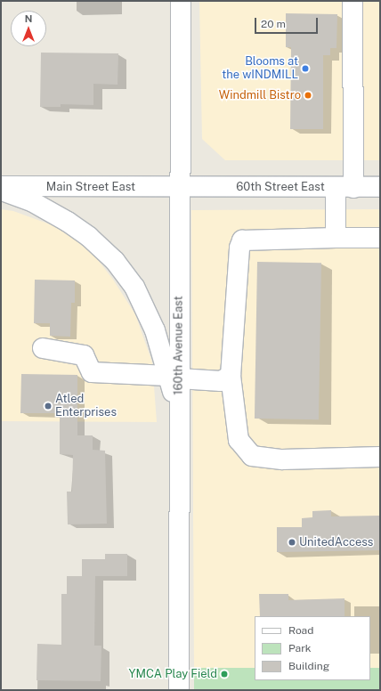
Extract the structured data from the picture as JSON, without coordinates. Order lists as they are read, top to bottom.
{
  "streets": {
    "street": ["Main Street East", "60th Street East", "160th Avenue East"]
  },
  "crossings": [
    ["Main Street East", "60th Street East"],
    ["Main Street East", "160th Avenue East"],
    ["60th Street East", "160th Avenue East"]
  ],
  "places": [
    "Blooms at the wINDMILL",
    "Windmill Bistro",
    "Atled Enterprises",
    "UnitedAccess",
    "YMCA Play Field"
  ],
  "legend": ["Road", "Park", "Building"],
  "scale_bar": "20 m",
  "north": "top"
}
